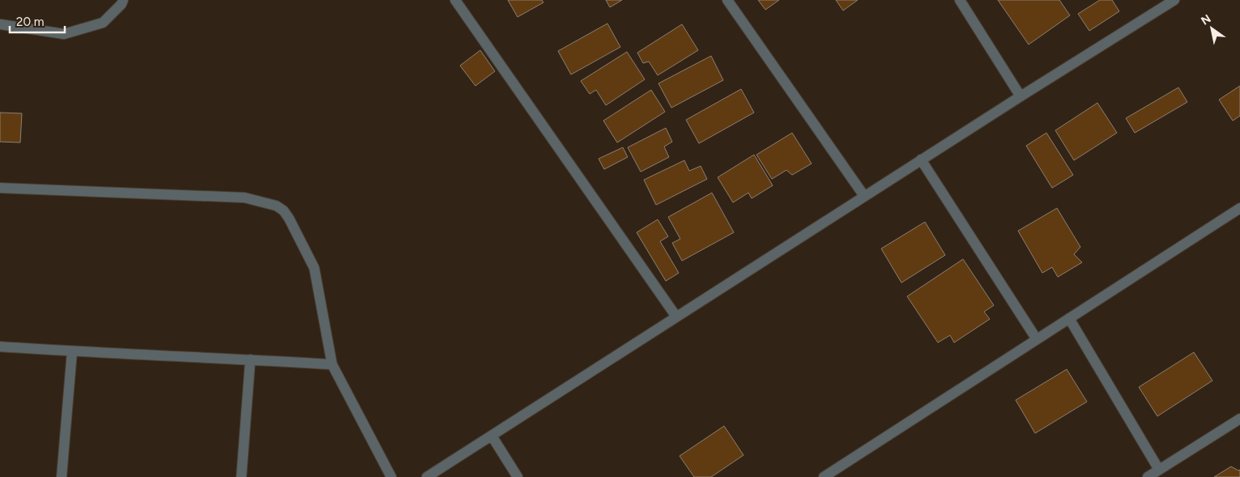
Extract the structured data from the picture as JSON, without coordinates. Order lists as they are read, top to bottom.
{
  "scale_bar": "20 m",
  "north": "top left"
}
